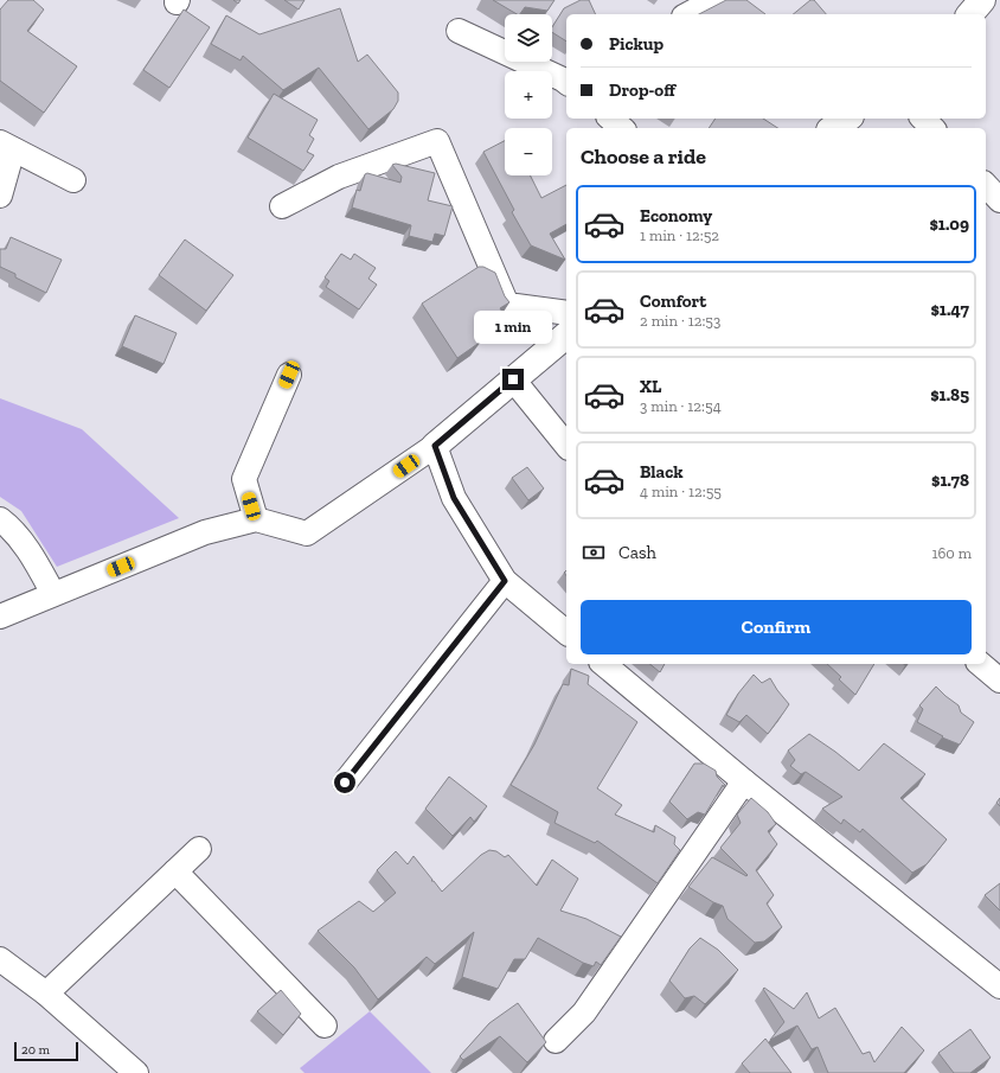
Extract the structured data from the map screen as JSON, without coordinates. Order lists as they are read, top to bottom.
{
  "scale_bar": "20 m",
  "page": {
    "map_buttons": ["+", "−"],
    "banner": ["Pickup", "Drop-off"],
    "heading": "Choose a ride",
    "list": [
      {
        "name": "Economy",
        "note": "1 min · 12:52",
        "value": "$1.09"
      },
      {
        "name": "Comfort",
        "note": "2 min · 12:53",
        "value": "$1.47"
      },
      {
        "name": "XL",
        "note": "3 min · 12:54",
        "value": "$1.85"
      },
      {
        "name": "Black",
        "note": "4 min · 12:55",
        "value": "$1.78"
      }
    ],
    "bubble": "1 min",
    "pay": ["Cash", "160 m"],
    "buttons": "Confirm",
    "scale": "20 m"
  }
}
